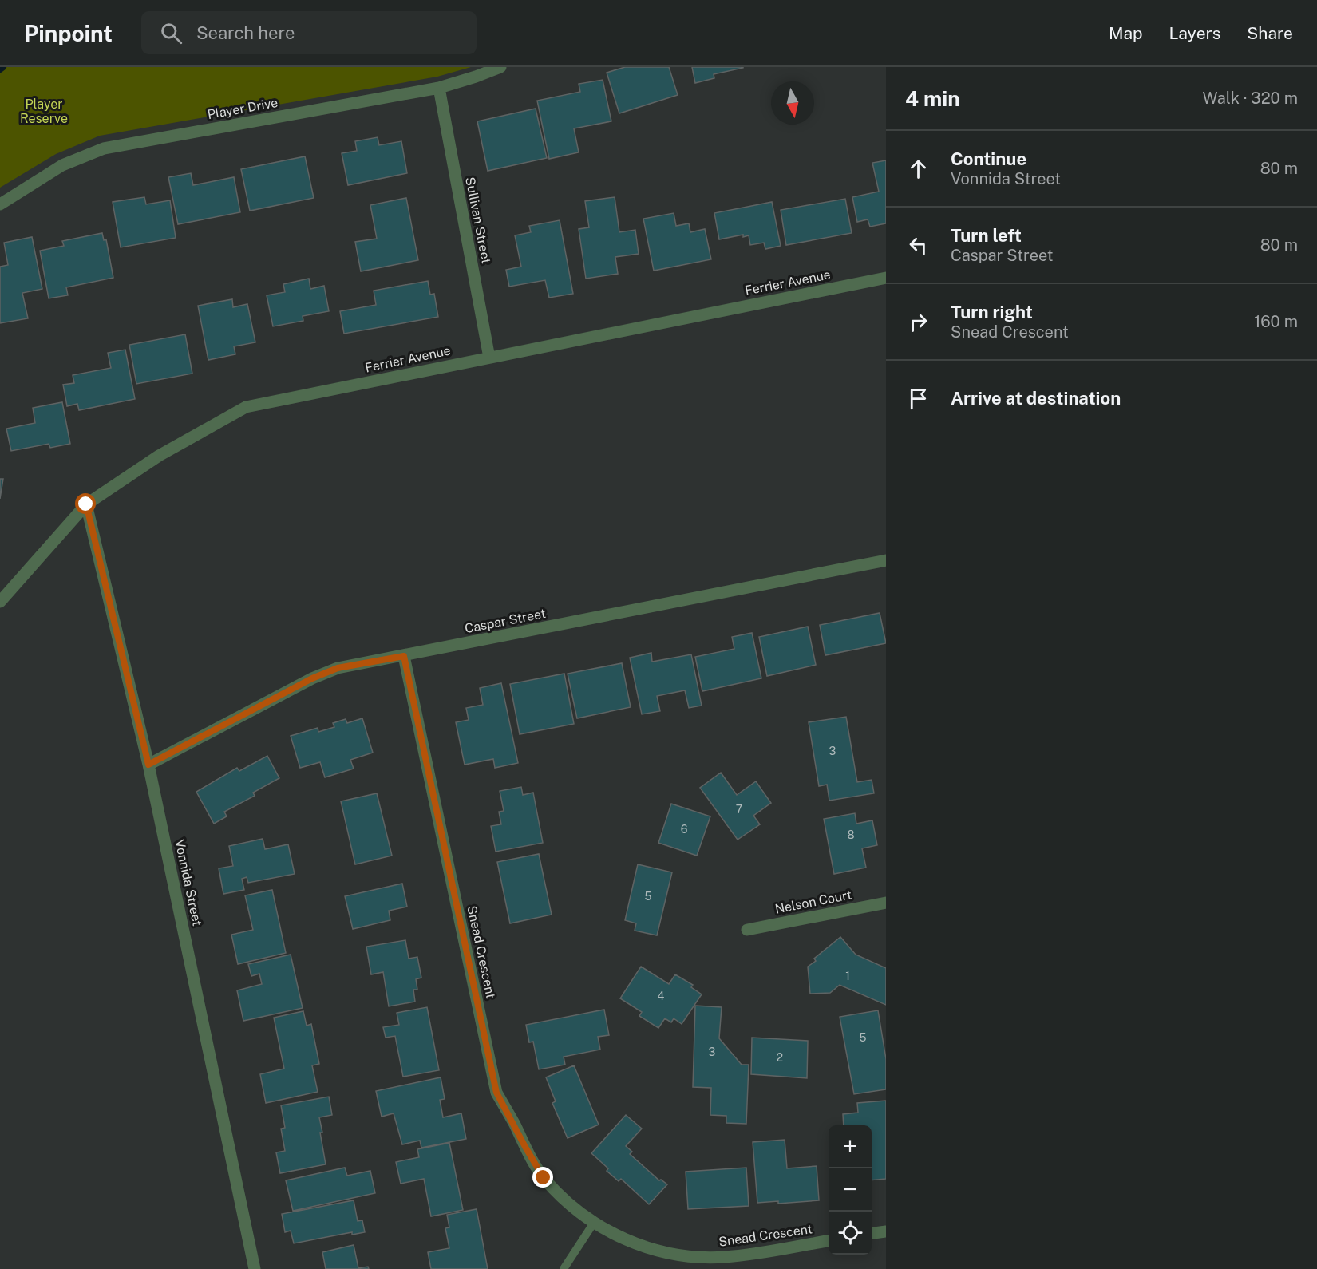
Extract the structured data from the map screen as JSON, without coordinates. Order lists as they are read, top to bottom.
{
  "streets": {
    "street": [
      "Player Drive",
      "Sullivan Street",
      "Ferrier Avenue",
      "Caspar Street",
      "Vonnida Street",
      "Nelson Court",
      "Snead Crescent"
    ]
  },
  "crossings": [
    ["Player Drive", "Sullivan Street"],
    ["Sullivan Street", "Ferrier Avenue"],
    ["Ferrier Avenue", "Vonnida Street"],
    ["Caspar Street", "Vonnida Street"],
    ["Caspar Street", "Snead Crescent"]
  ],
  "parks": ["Player Reserve"],
  "house_numbers": [
    "3",
    "7",
    "6",
    "8",
    "5",
    "1",
    "4",
    "5",
    "3",
    "2"
  ],
  "north": "bottom",
  "page": {
    "header": "Pinpoint",
    "search": "Search here",
    "nav": ["Map", "Layers", "Share"],
    "heading": ["4 min", "Walk · 320 m"],
    "list": [
      ["Continue", "Vonnida Street", "80 m"],
      ["Turn left", "Caspar Street", "80 m"],
      ["Turn right", "Snead Crescent", "160 m"],
      "Arrive at destination"
    ],
    "map_buttons": ["+", "−"]
  }
}
